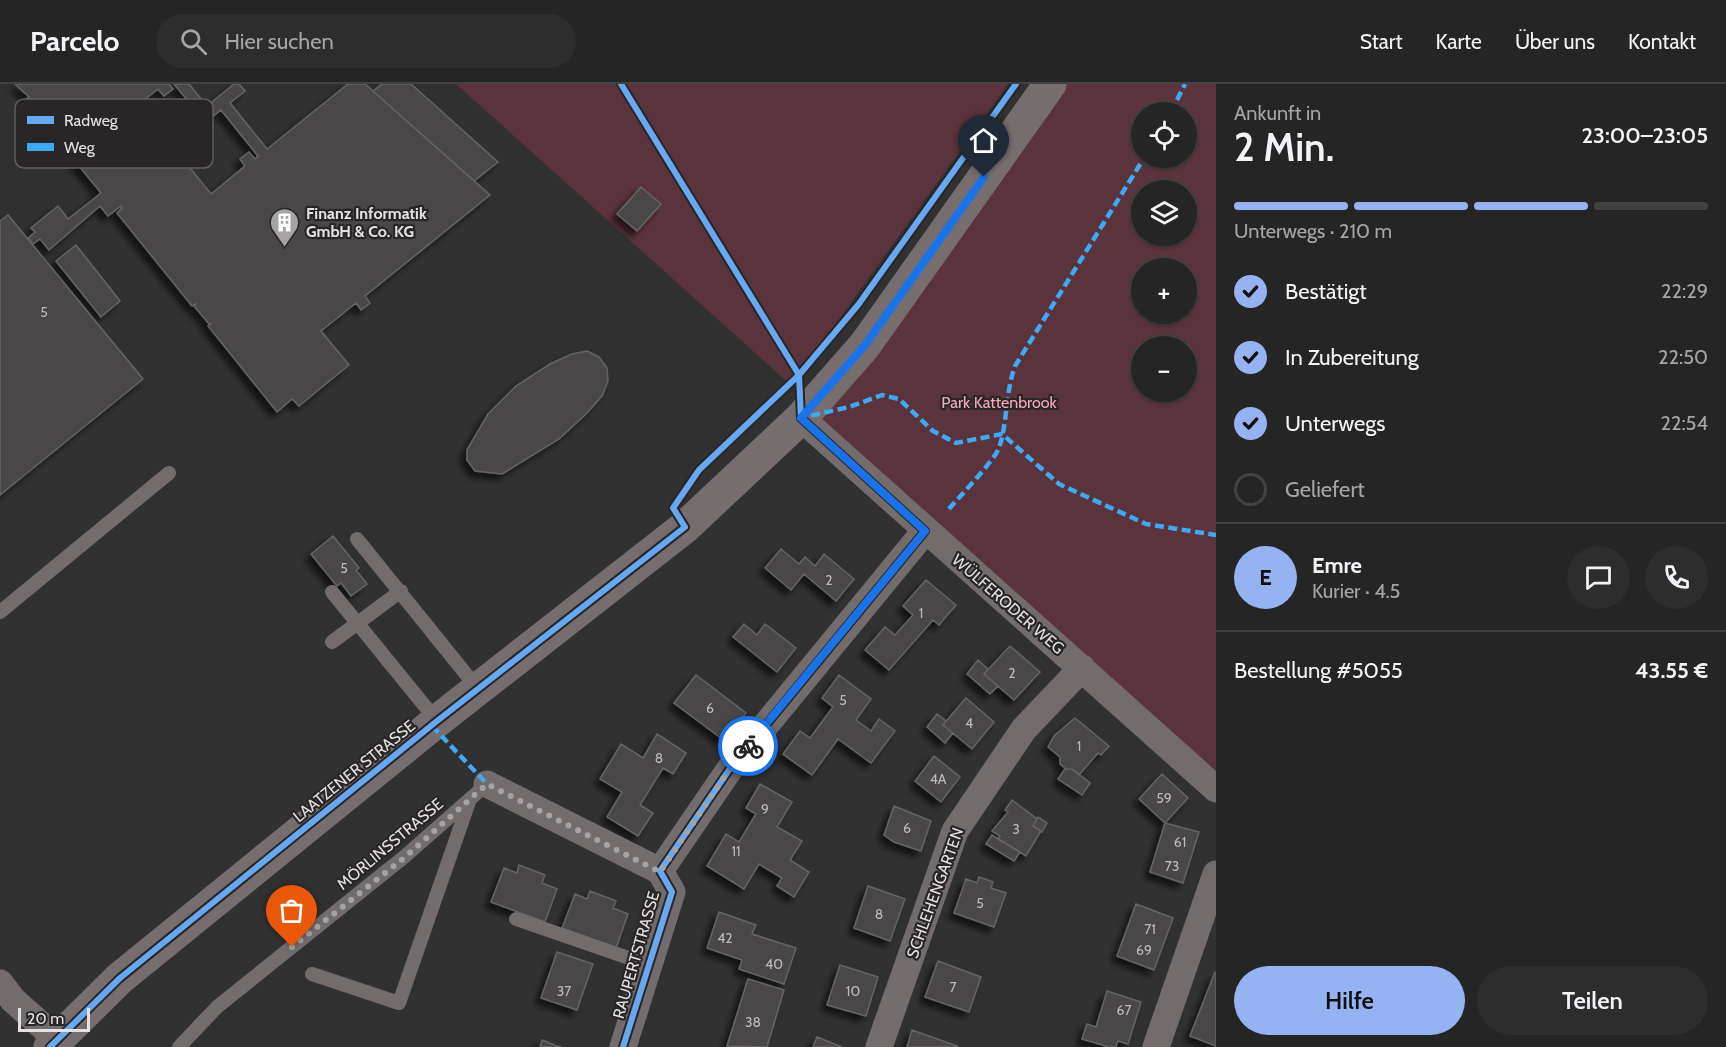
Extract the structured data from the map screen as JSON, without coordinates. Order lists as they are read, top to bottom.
{
  "streets": {
    "main road": ["LAATZENER STRASSE"],
    "street": ["WÜLFERODER WEG", "SCHLEHENGARTEN", "RAUPERTSTRASSE"],
    "lane": ["MÖRLINSSTRASSE"]
  },
  "crossings": [
    ["WÜLFERODER WEG", "LAATZENER STRASSE"],
    ["WÜLFERODER WEG", "SCHLEHENGARTEN"],
    ["MÖRLINSSTRASSE", "RAUPERTSTRASSE"]
  ],
  "parks": ["Park Kattenbrook"],
  "places": {
    "building": ["Finanz Informatik GmbH & Co. KG"]
  },
  "house_numbers": [
    "5",
    "5",
    "2",
    "1",
    "2",
    "5",
    "6",
    "4",
    "1",
    "8",
    "4A",
    "59",
    "9",
    "6",
    "3",
    "61",
    "11",
    "73",
    "5",
    "8",
    "71",
    "42",
    "69",
    "40",
    "7",
    "37",
    "10",
    "67",
    "38"
  ],
  "legend": ["Radweg", "Weg"],
  "scale_bar": "20 m",
  "page": {
    "header": "Parcelo",
    "search": "Hier suchen",
    "nav": [
      "Start",
      "Karte",
      "Über uns",
      "Kontakt"
    ],
    "heading": ["2 Min.", "Ankunft in", "23:00–23:05"],
    "panel": [
      "Emre",
      "Kurier · 4.5",
      "Bestellung #5055",
      "43.55 €"
    ],
    "map_buttons": ["+", "−"],
    "bar": "Unterwegs · 210 m",
    "list": [
      ["Bestätigt", "22:29"],
      ["In Zubereitung", "22:50"],
      ["Unterwegs", "22:54"],
      "Geliefert"
    ],
    "round": "E",
    "buttons": ["Hilfe", "Teilen"],
    "scale": "20 m"
  }
}
